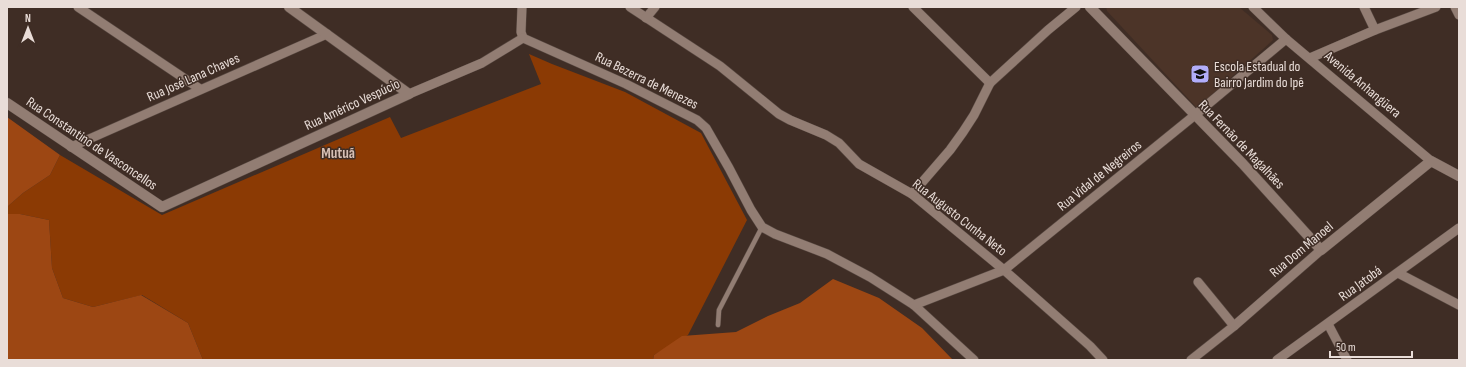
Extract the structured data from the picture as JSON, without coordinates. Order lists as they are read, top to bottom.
{
  "streets": {
    "street": [
      "Rua José Lana Chaves",
      "Rua Bezerra de Menezes",
      "Avenida Anhangüera",
      "Rua Américo Vespúcio",
      "Rua Constantino de Vasconcellos",
      "Rua Fernão de Magalhães",
      "Rua Vidal de Negreiros",
      "Rua Augusto Cunha Neto",
      "Rua Dom Manoel",
      "Rua Jatobá"
    ]
  },
  "crossings": [
    ["Rua José Lana Chaves", "Rua Constantino de Vasconcellos"],
    ["Rua Bezerra de Menezes", "Rua Américo Vespúcio"],
    ["Rua Bezerra de Menezes", "Rua Vidal de Negreiros"],
    ["Avenida Anhangüera", "Rua Vidal de Negreiros"],
    ["Avenida Anhangüera", "Rua Dom Manoel"],
    ["Rua Américo Vespúcio", "Rua Constantino de Vasconcellos"],
    ["Rua Fernão de Magalhães", "Rua Vidal de Negreiros"],
    ["Rua Fernão de Magalhães", "Rua Dom Manoel"],
    ["Rua Vidal de Negreiros", "Rua Augusto Cunha Neto"]
  ],
  "districts": ["Mutuã"],
  "places": {
    "school or university": ["Escola Estadual do Bairro Jardim do Ipê"]
  },
  "scale_bar": "50 m",
  "north": "top"
}
